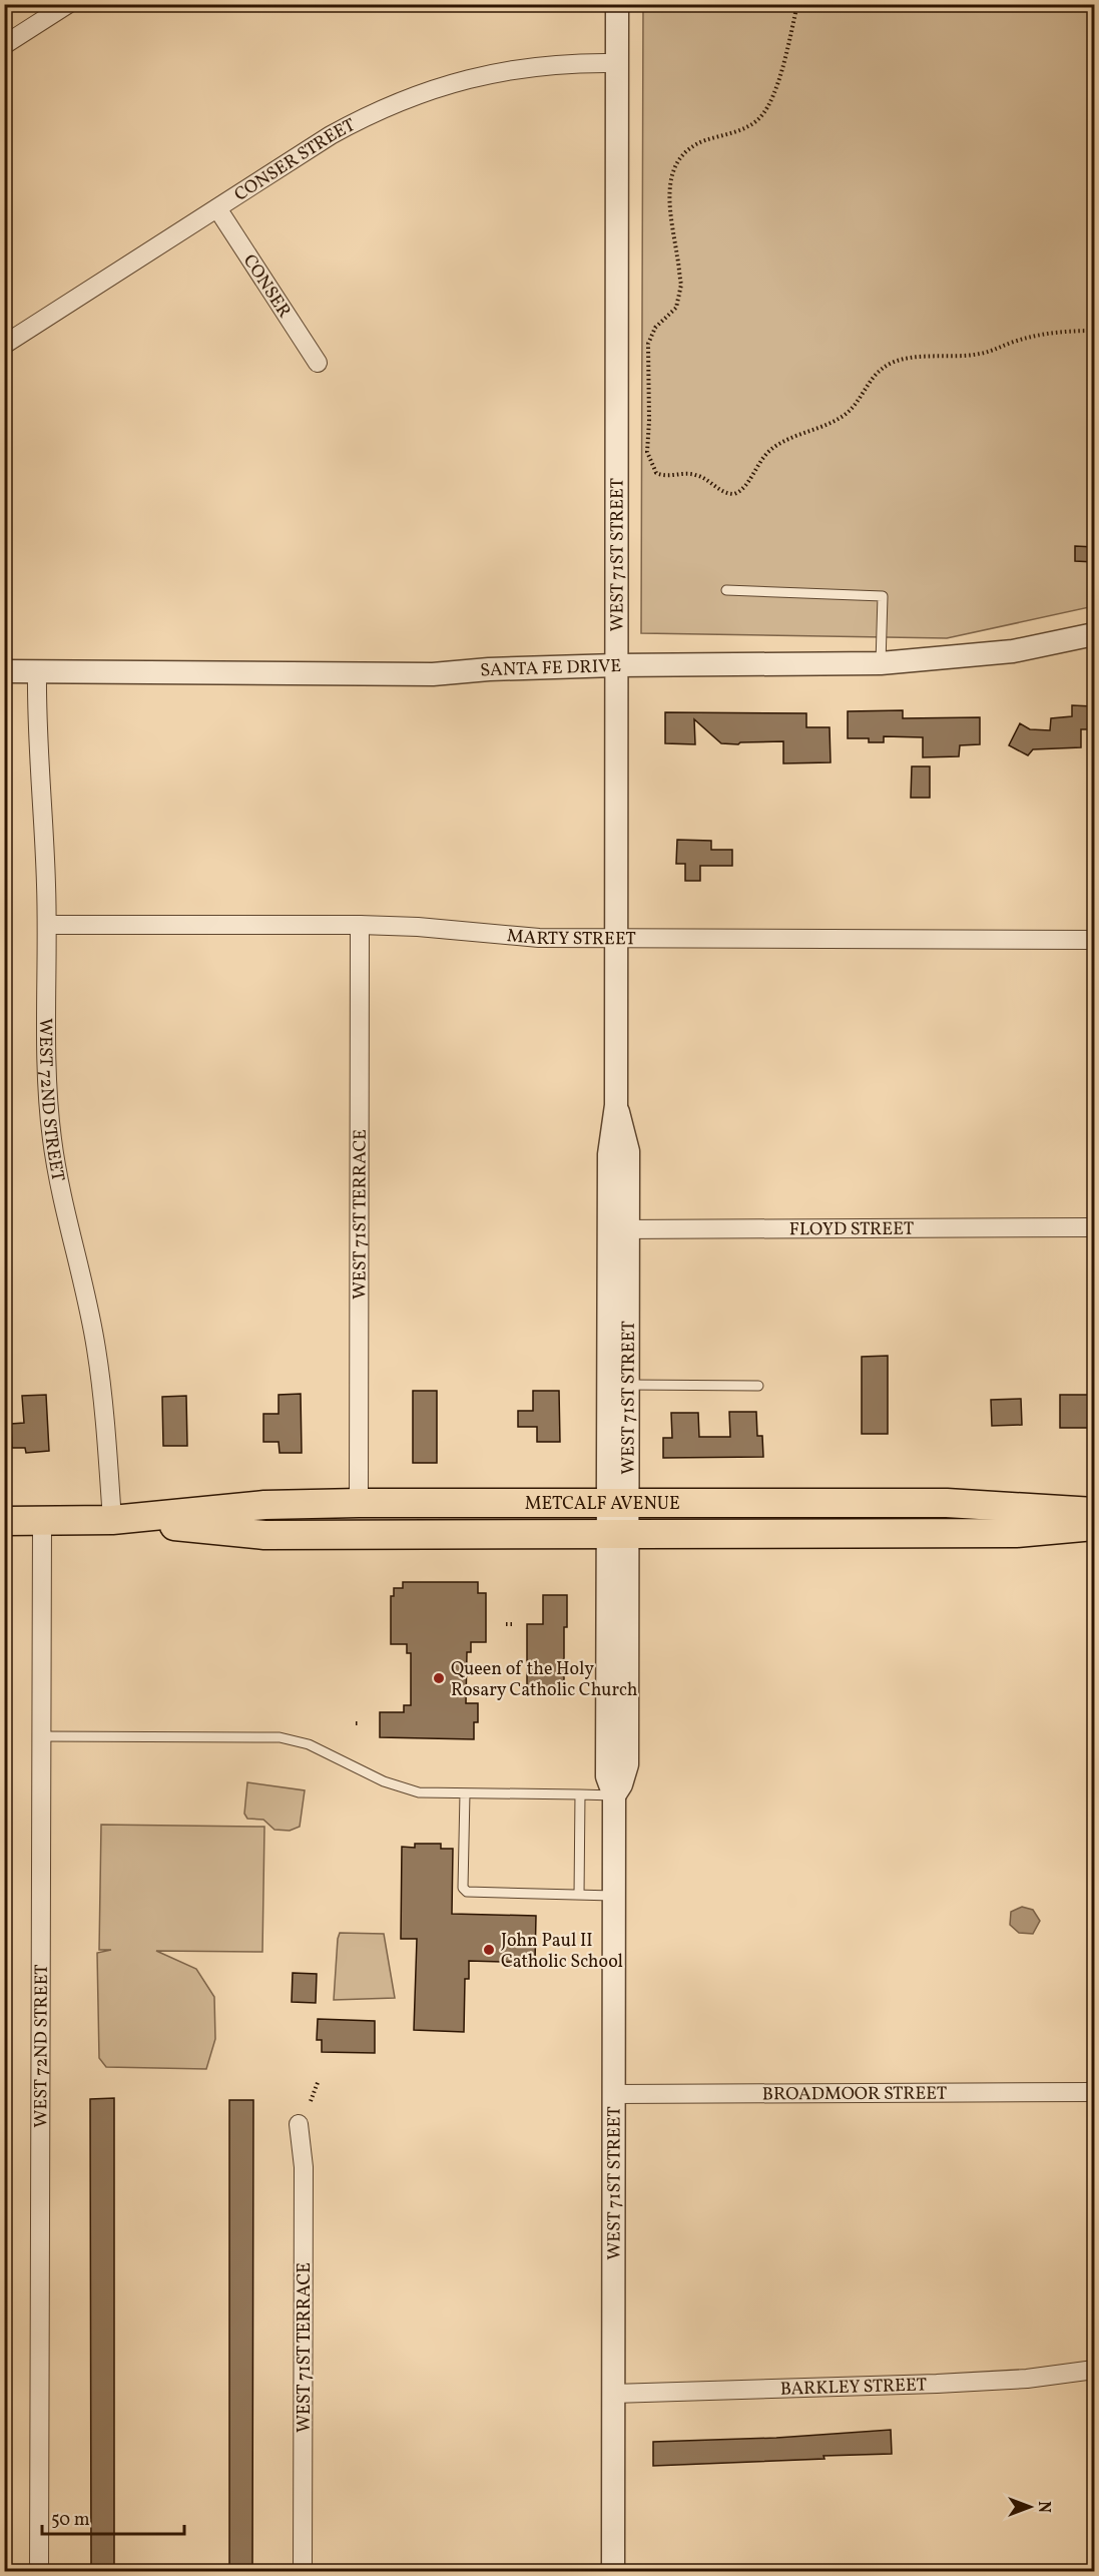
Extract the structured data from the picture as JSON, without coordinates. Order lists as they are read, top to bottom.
{
  "streets": {
    "main road": ["METCALF AVENUE"],
    "street": [
      "CONSER STREET",
      "CONSER",
      "WEST 71ST STREET",
      "SANTA FE DRIVE",
      "MARTY STREET",
      "WEST 72ND STREET",
      "WEST 71ST TERRACE",
      "FLOYD STREET",
      "BROADMOOR STREET",
      "BARKLEY STREET"
    ]
  },
  "crossings": [
    ["CONSER STREET", "CONSER"],
    ["CONSER STREET", "WEST 71ST STREET"],
    ["WEST 71ST STREET", "SANTA FE DRIVE"],
    ["WEST 71ST STREET", "MARTY STREET"],
    ["WEST 71ST STREET", "FLOYD STREET"],
    ["WEST 71ST STREET", "METCALF AVENUE"],
    ["WEST 71ST STREET", "BROADMOOR STREET"],
    ["WEST 71ST STREET", "BARKLEY STREET"],
    ["SANTA FE DRIVE", "WEST 72ND STREET"],
    ["MARTY STREET", "WEST 72ND STREET"],
    ["MARTY STREET", "WEST 71ST TERRACE"],
    ["WEST 72ND STREET", "METCALF AVENUE"],
    ["WEST 71ST TERRACE", "METCALF AVENUE"]
  ],
  "places": ["Queen of the Holy Rosary Catholic Church", "John Paul II Catholic School"],
  "scale_bar": "50 m",
  "north": "right"
}
